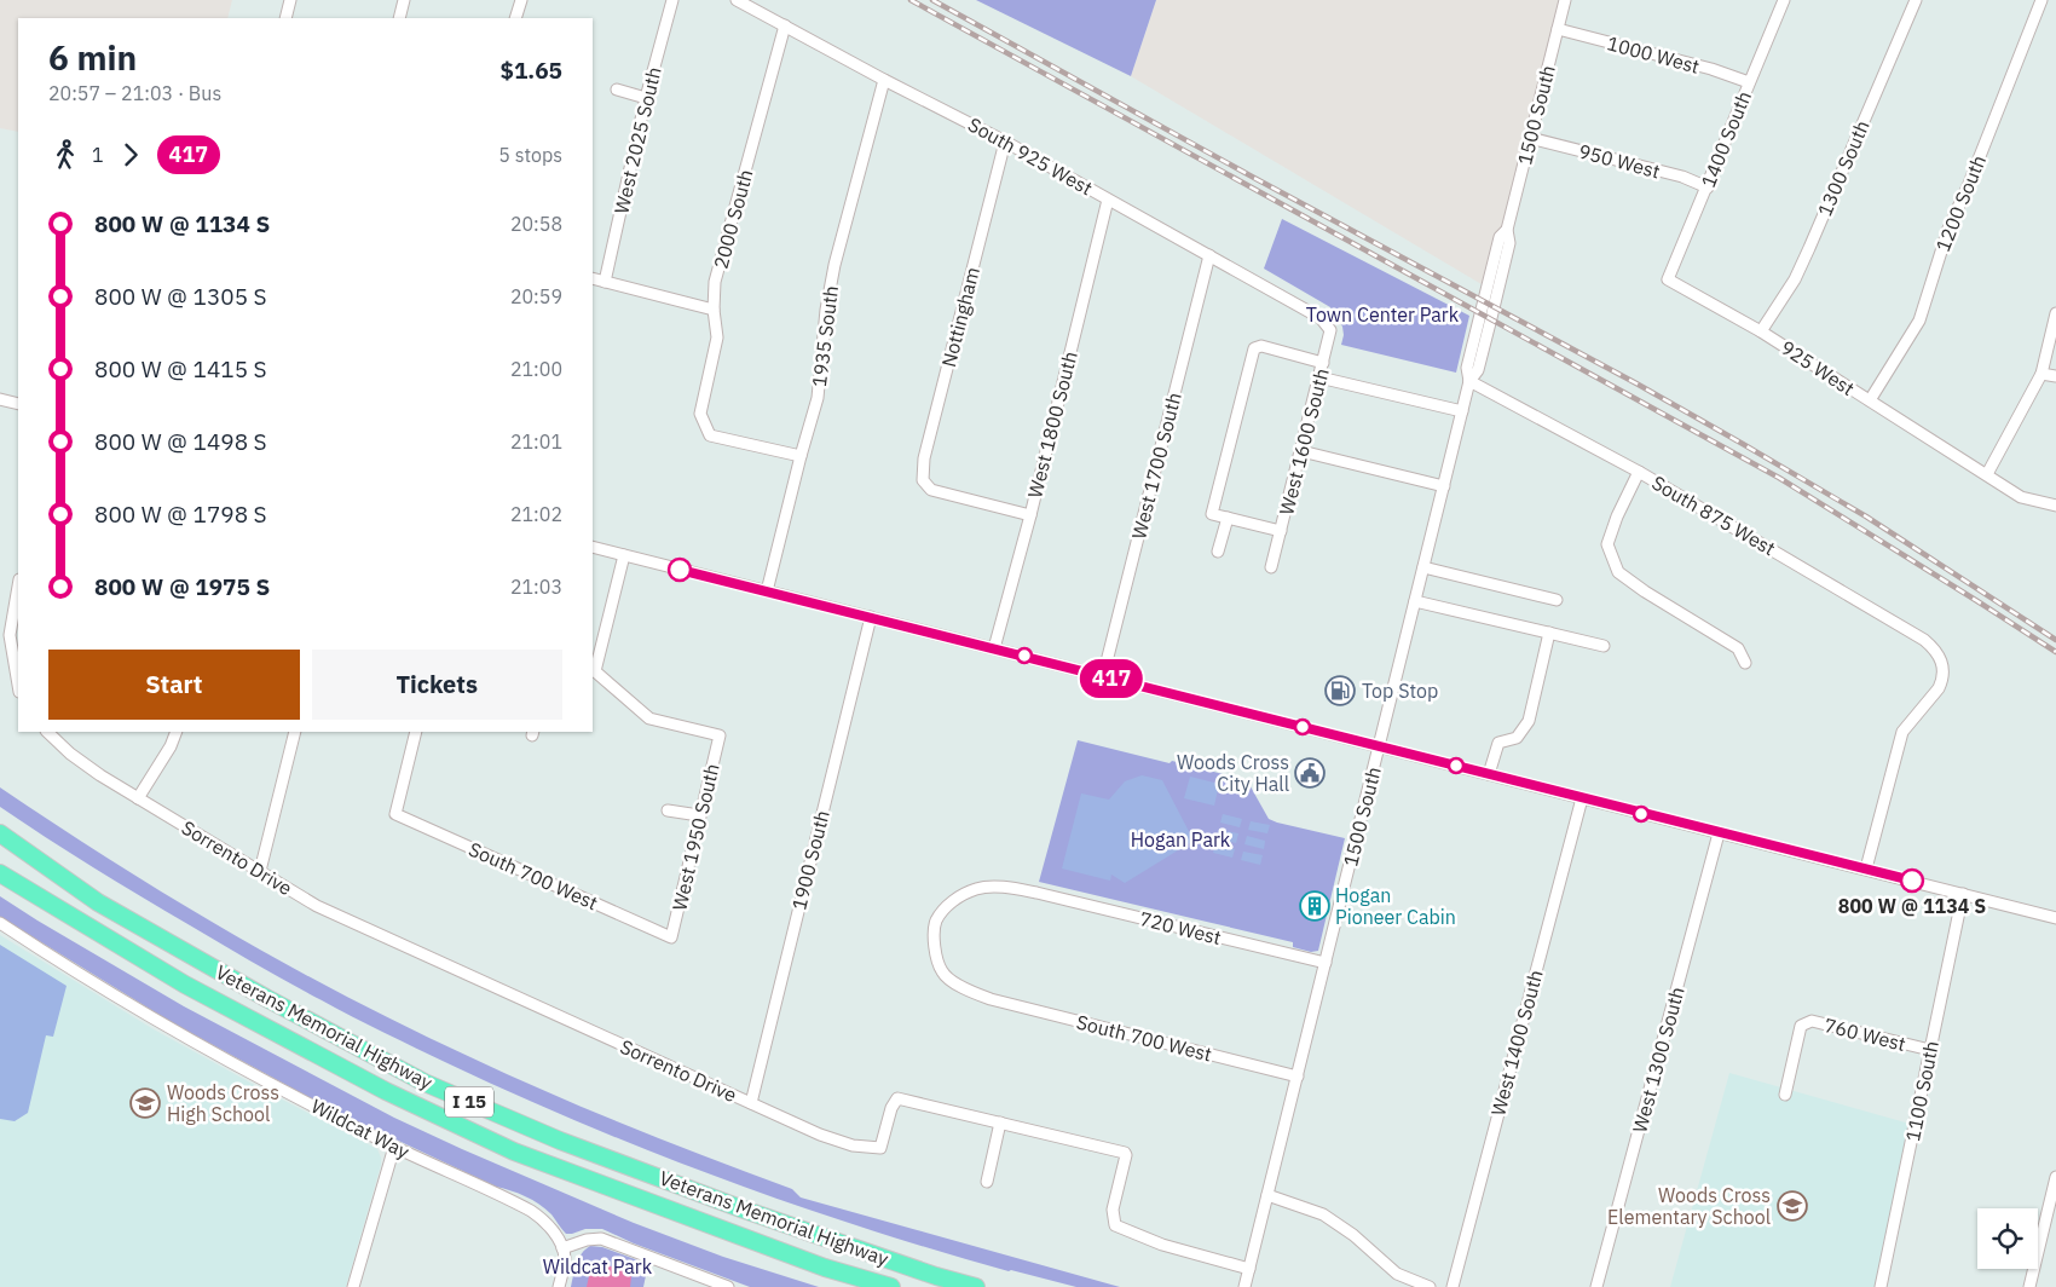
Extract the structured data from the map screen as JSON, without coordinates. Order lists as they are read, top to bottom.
{
  "streets": {
    "highway": ["Veterans Memorial Highway", "I 15"],
    "street": [
      "1000 West",
      "1500 South",
      "1400 South",
      "West 2025 South",
      "South 925 West",
      "950 West",
      "1300 South",
      "1200 South",
      "2000 South",
      "Nottingham",
      "1935 South",
      "925 West",
      "West 1800 South",
      "West 1600 South",
      "West 1700 South",
      "South 875 West",
      "West 1950 South",
      "Sorrento Drive",
      "1900 South",
      "South 700 West",
      "720 West",
      "760 West",
      "West 1400 South",
      "West 1300 South",
      "1100 South",
      "Wildcat Way"
    ]
  },
  "crossings": [
    ["1000 West", "1500 South"],
    ["1000 West", "1400 South"],
    ["1500 South", "950 West"],
    ["1500 South", "South 875 West"],
    ["1500 South", "Sorrento Drive"],
    ["1500 South", "South 700 West"],
    ["1500 South", "720 West"],
    ["1400 South", "950 West"],
    ["1400 South", "925 West"],
    ["South 925 West", "2000 South"],
    ["South 925 West", "Nottingham"],
    ["South 925 West", "1935 South"],
    ["South 925 West", "West 1800 South"],
    ["South 925 West", "West 1600 South"],
    ["South 925 West", "West 1700 South"],
    ["1300 South", "925 West"],
    ["1200 South", "925 West"],
    ["2000 South", "1935 South"],
    ["Nottingham", "West 1800 South"],
    ["West 1950 South", "South 700 West"],
    ["Sorrento Drive", "1900 South"],
    ["South 700 West", "720 West"],
    ["760 West", "1100 South"]
  ],
  "parks": ["Town Center Park", "Hogan Park", "Wildcat Park"],
  "places": {
    "fuel station": ["Top Stop"],
    "public building": ["Woods Cross City Hall"],
    "other": ["800 W @ 1134 S"],
    "building": ["Hogan Pioneer Cabin"],
    "school or university": ["Woods Cross High School", "Woods Cross Elementary School"]
  },
  "lines": ["bus line 417"],
  "page": {
    "on_map": "417",
    "heading": ["6 min", "20:57 – 21:03 · Bus", "$1.65"],
    "legs": ["1", "417", "5 stops"],
    "list": [
      {
        "name": "800 W @ 1134 S",
        "value": "20:58"
      },
      {
        "name": "800 W @ 1305 S",
        "value": "20:59"
      },
      {
        "name": "800 W @ 1415 S",
        "value": "21:00"
      },
      {
        "name": "800 W @ 1498 S",
        "value": "21:01"
      },
      {
        "name": "800 W @ 1798 S",
        "value": "21:02"
      },
      {
        "name": "800 W @ 1975 S",
        "value": "21:03"
      }
    ],
    "buttons": ["Start", "Tickets"]
  }
}
